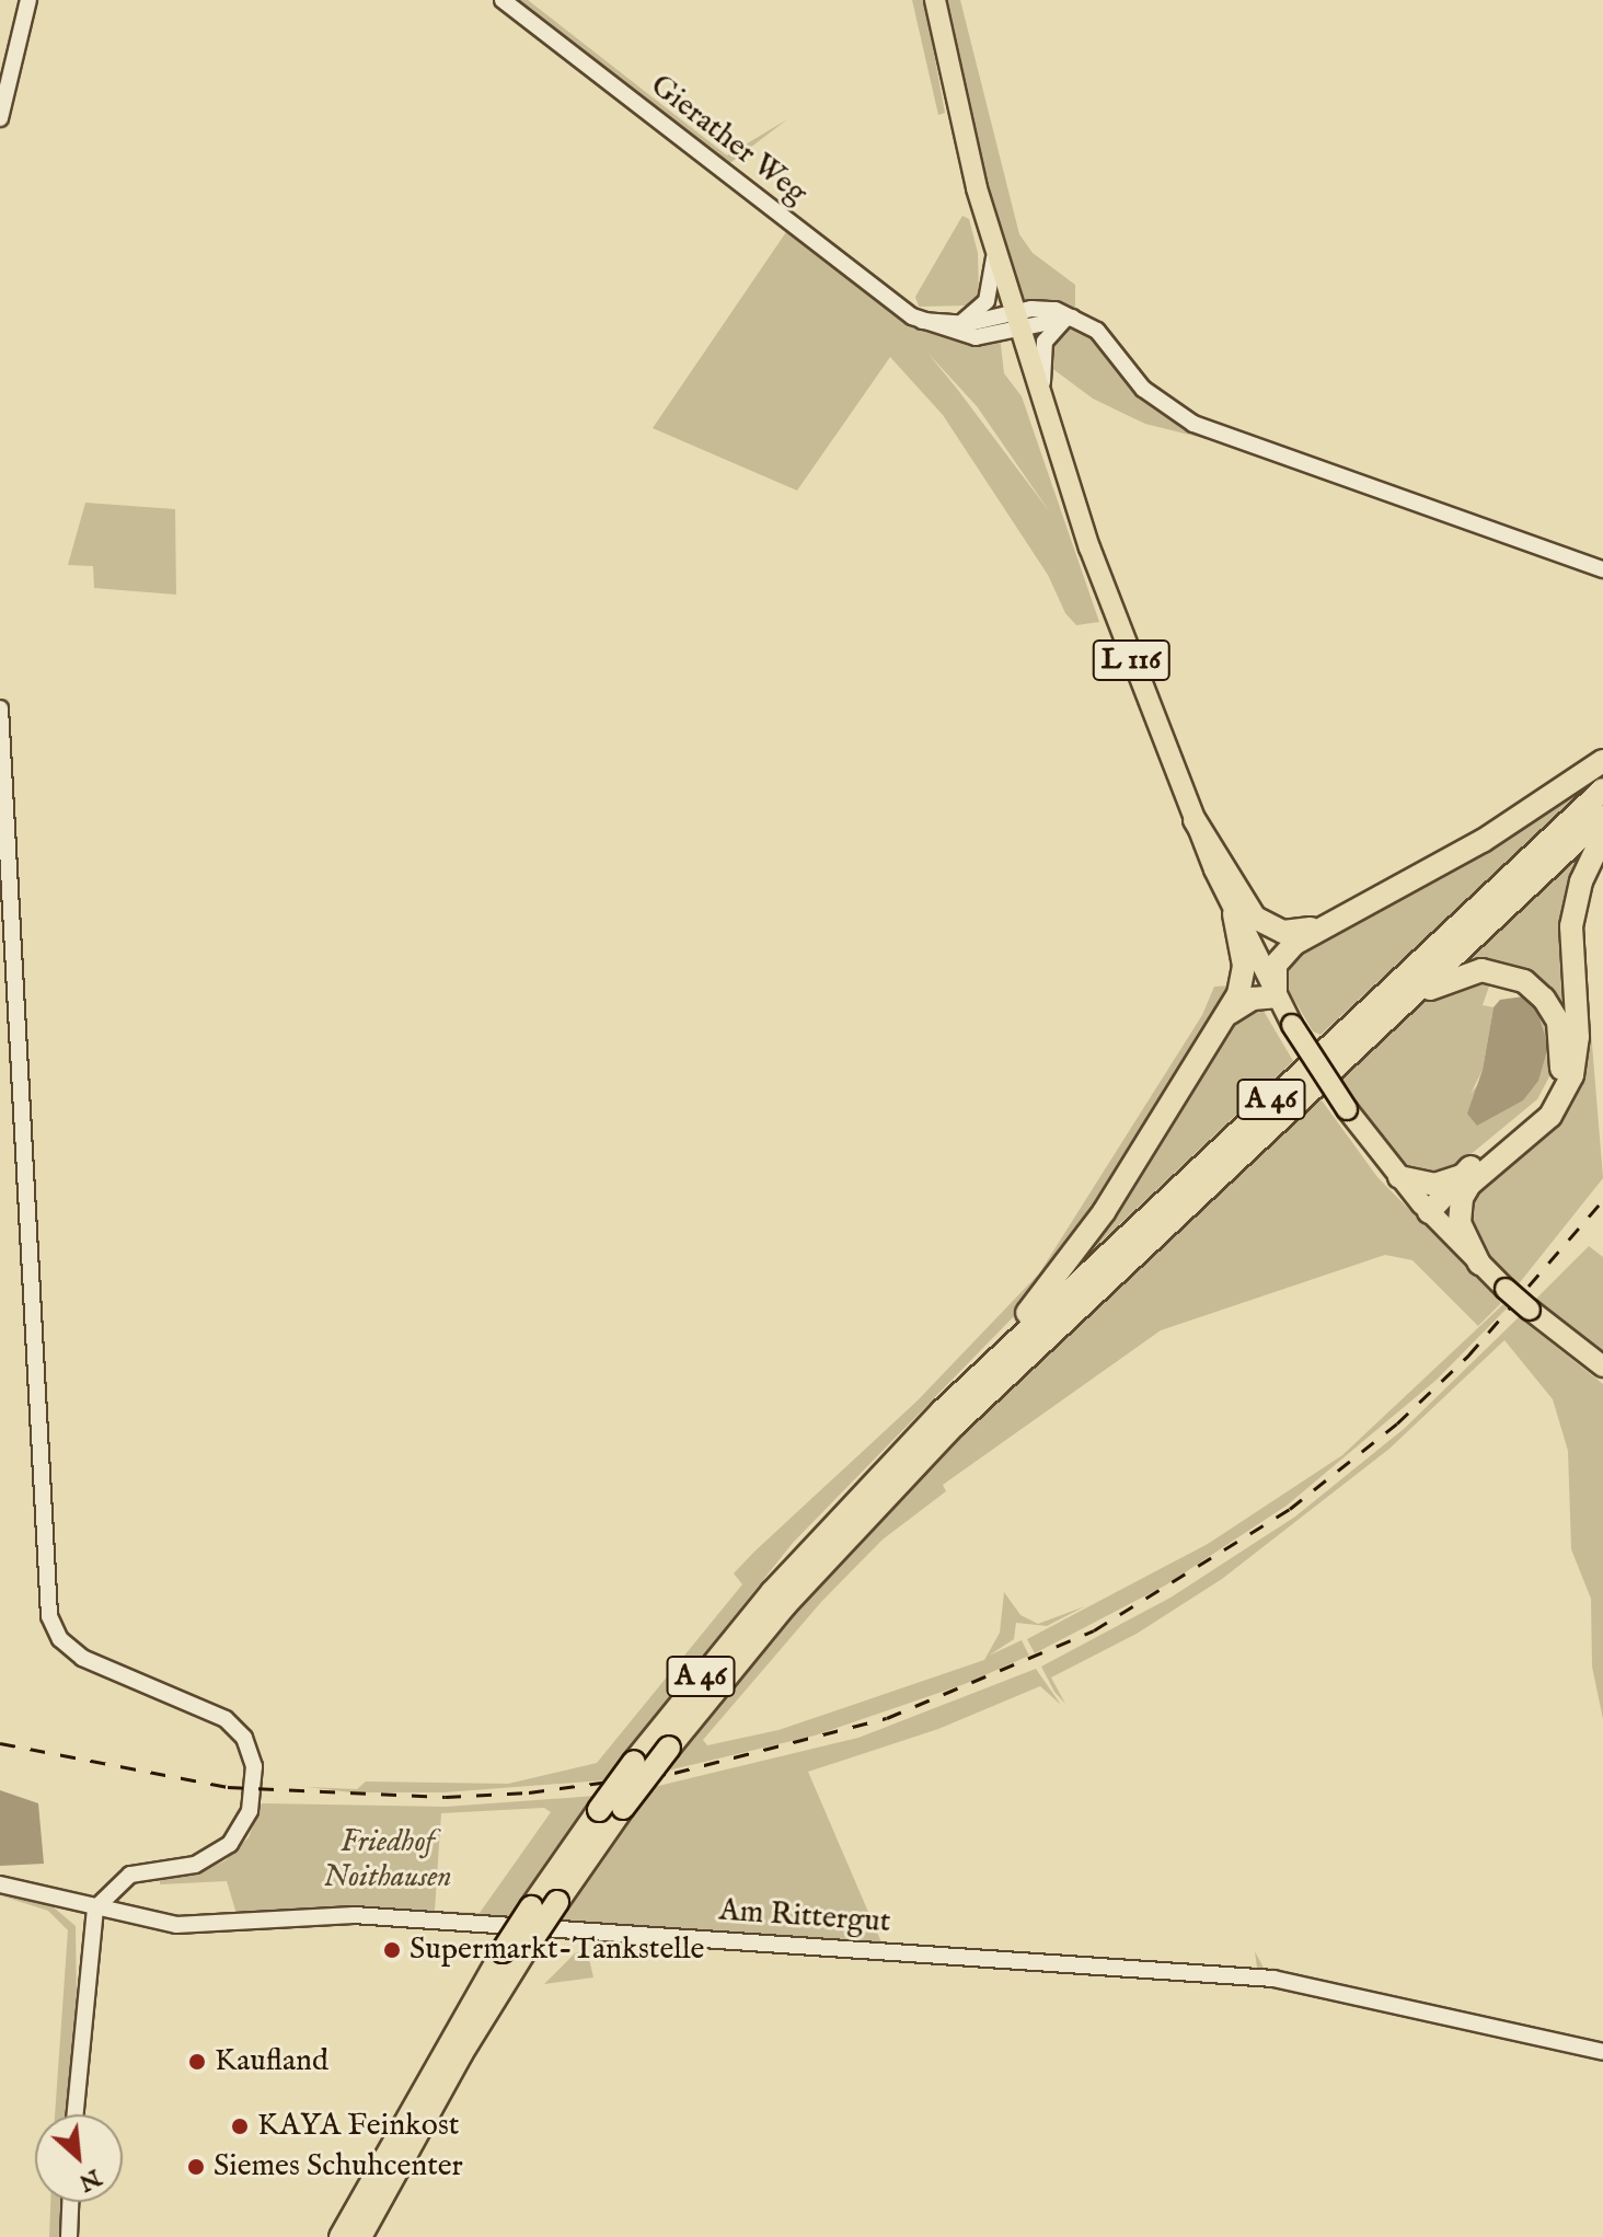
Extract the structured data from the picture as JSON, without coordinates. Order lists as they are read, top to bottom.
{
  "streets": {
    "highway": ["A 46"],
    "main road": ["L 116"],
    "street": ["Gierather Weg", "Am Rittergut"]
  },
  "crossings": [
    ["Gierather Weg", "L 116"]
  ],
  "parks": ["Friedhof Noithausen"],
  "places": [
    "Supermarkt-Tankstelle",
    "Kaufland",
    "KAYA Feinkost",
    "Siemes Schuhcenter"
  ],
  "north": "bottom right"
}
